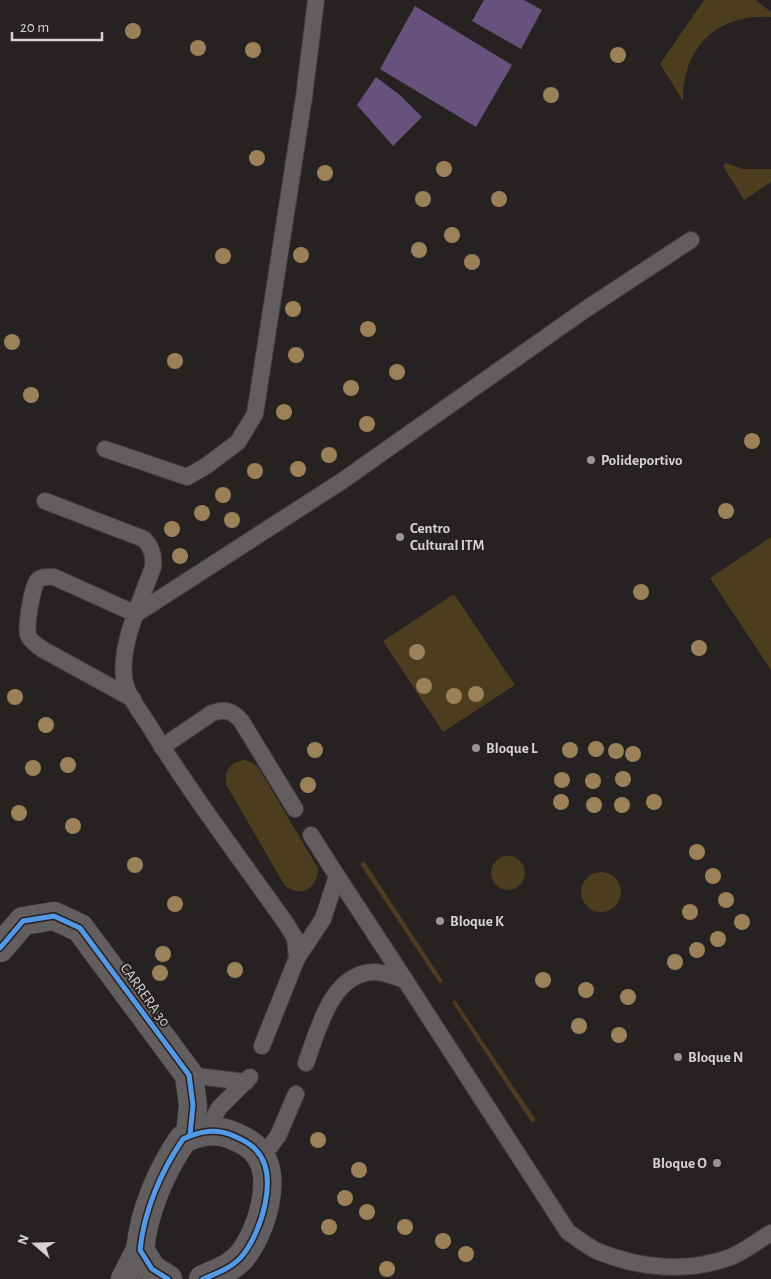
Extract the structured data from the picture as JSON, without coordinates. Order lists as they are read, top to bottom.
{
  "streets": {
    "street": ["CARRERA 30"]
  },
  "places": [
    "Polideportivo",
    "Centro Cultural ITM",
    "Bloque L",
    "Bloque K",
    "Bloque N",
    "Bloque O"
  ],
  "scale_bar": "20 m",
  "north": "left"
}
